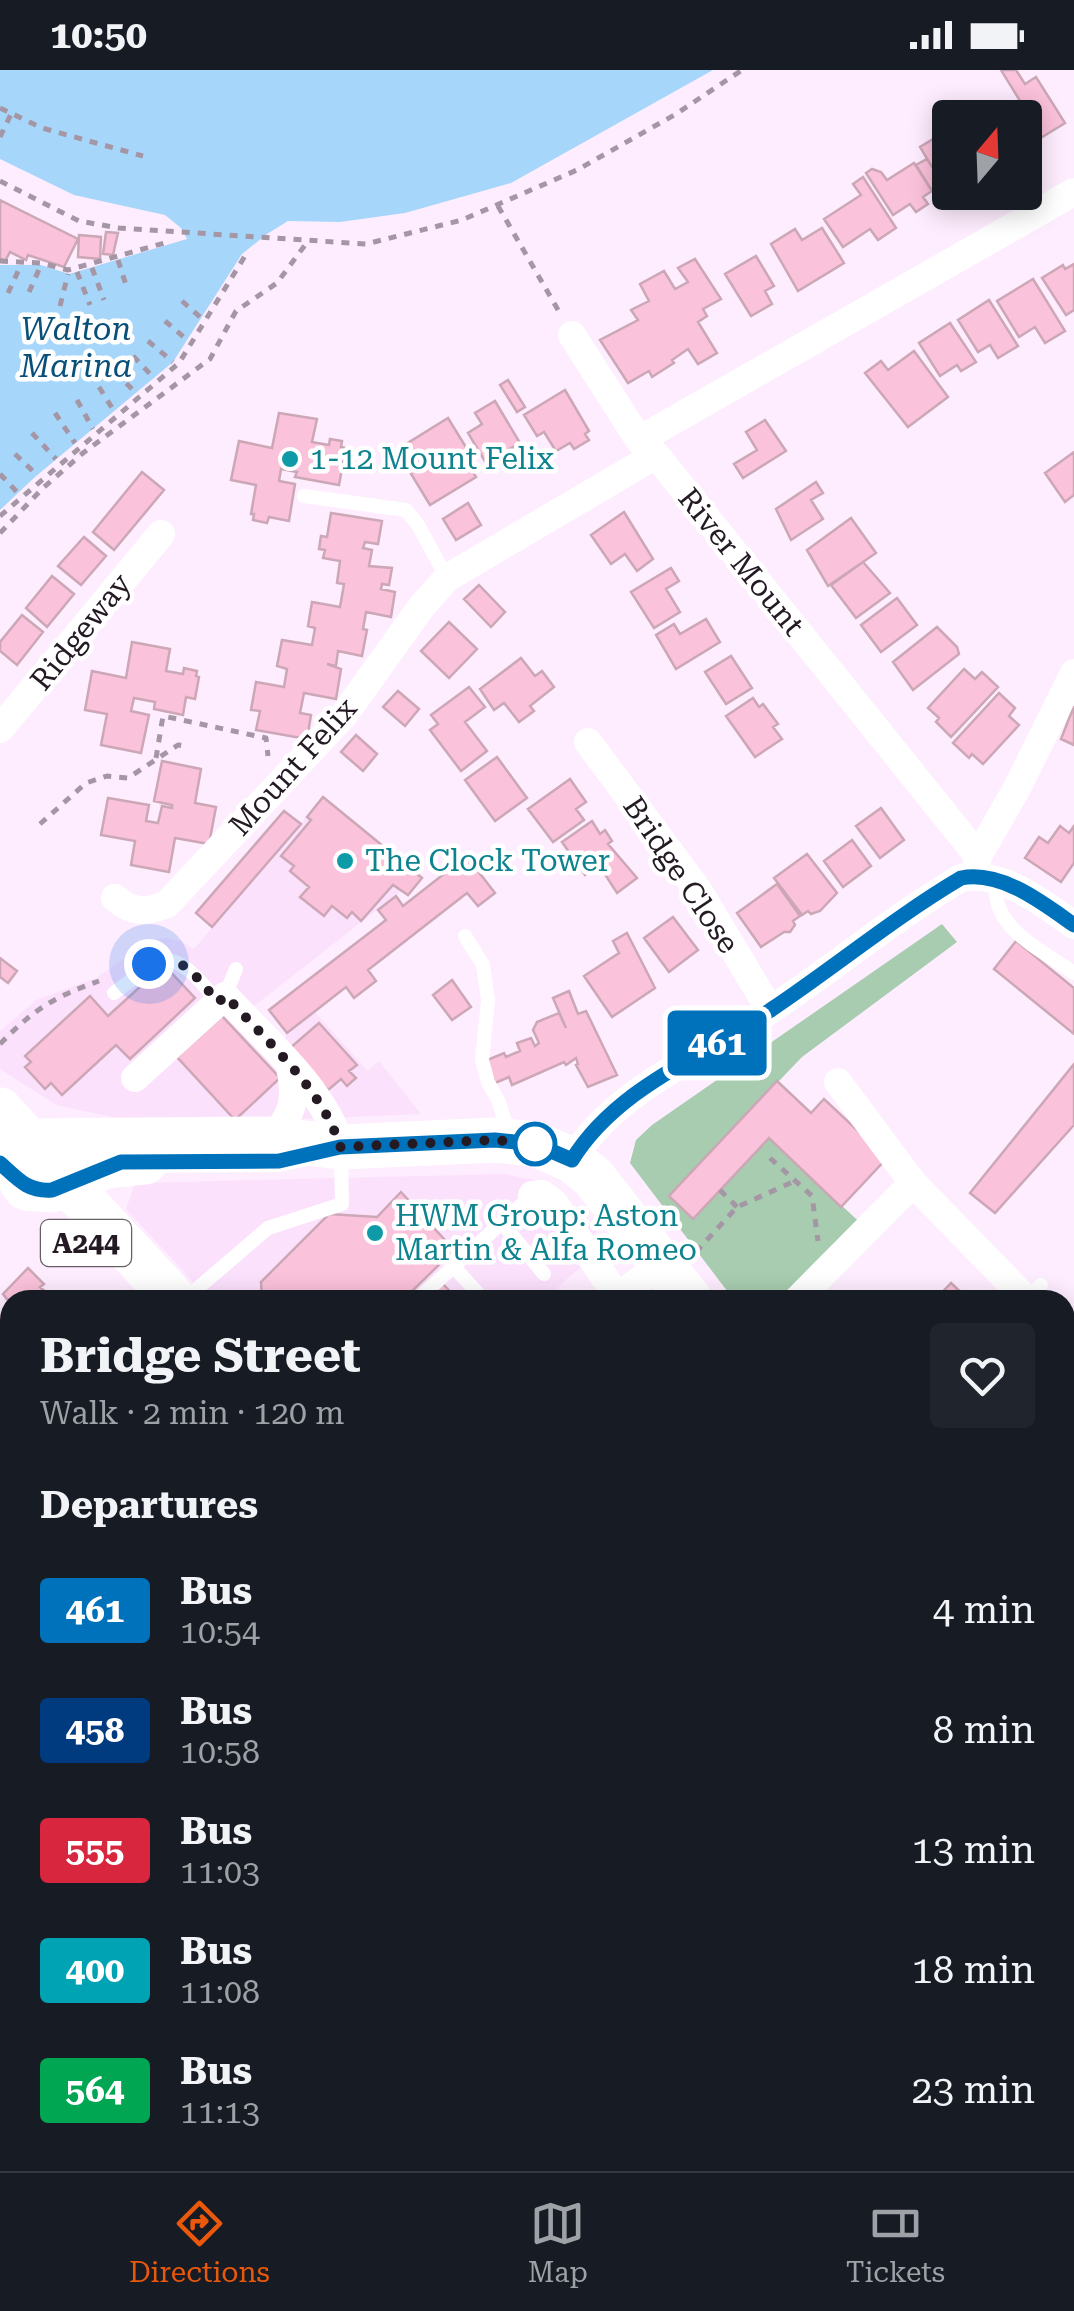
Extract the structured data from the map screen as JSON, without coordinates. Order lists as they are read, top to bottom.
{
  "streets": {
    "main road": ["A244"],
    "street": [
      "River Mount",
      "Ridgeway",
      "Mount Felix",
      "Bridge Close"
    ]
  },
  "water": ["Walton Marina"],
  "places": ["1-12 Mount Felix", "The Clock Tower", "HWM Group: Aston Martin & Alfa Romeo"],
  "lines": ["bus line 461"],
  "north": "top",
  "page": {
    "status": "10:50",
    "on_map": "461",
    "heading": [
      ["Bridge Street", "Walk · 2 min · 120 m"],
      "Departures"
    ],
    "list": [
      {
        "mark": "461",
        "name": "Bus",
        "note": "10:54",
        "value": "4 min"
      },
      {
        "mark": "458",
        "name": "Bus",
        "note": "10:58",
        "value": "8 min"
      },
      {
        "mark": "555",
        "name": "Bus",
        "note": "11:03",
        "value": "13 min"
      },
      {
        "mark": "400",
        "name": "Bus",
        "note": "11:08",
        "value": "18 min"
      },
      {
        "mark": "564",
        "name": "Bus",
        "note": "11:13",
        "value": "23 min"
      }
    ],
    "tabs": ["Directions", "Map", "Tickets"]
  }
}
